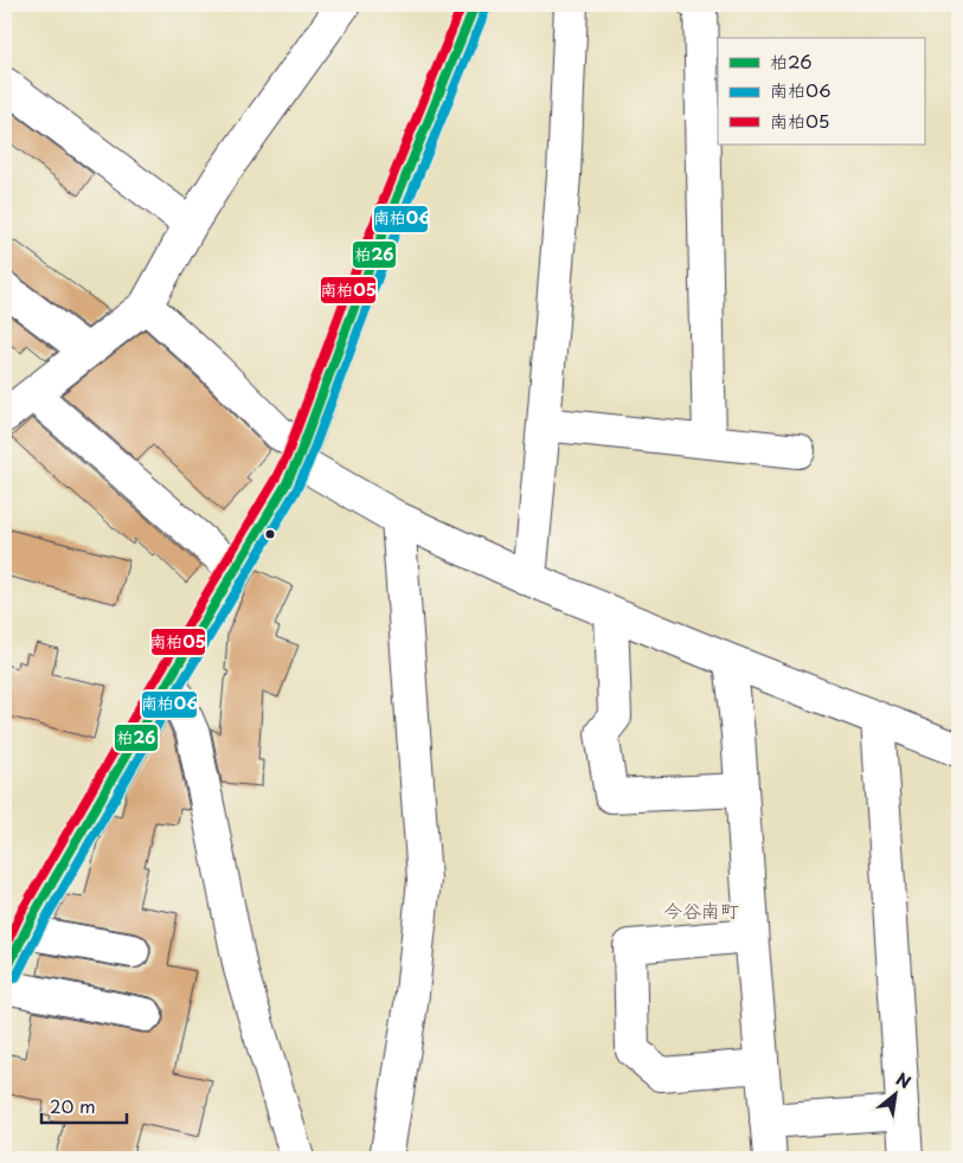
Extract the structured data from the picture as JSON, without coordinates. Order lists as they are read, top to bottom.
{
  "districts": ["今谷南町"],
  "lines": ["transit line 柏26", "transit line 南柏05", "transit line 南柏06"],
  "legend": ["柏26", "南柏06", "南柏05"],
  "scale_bar": "20 m",
  "north": "top right"
}
